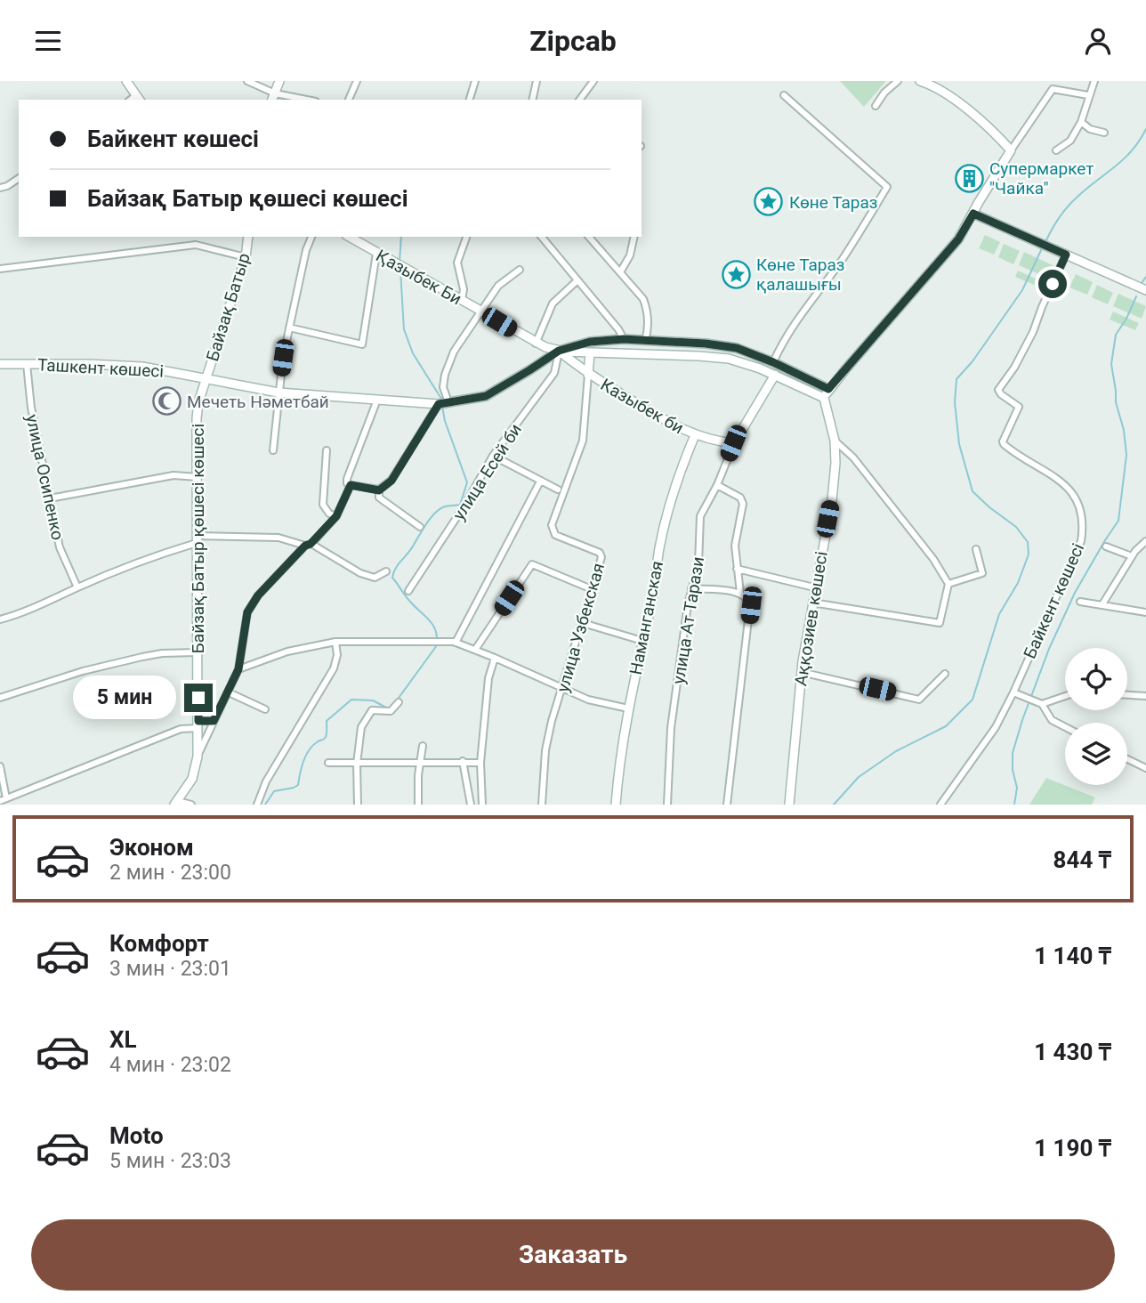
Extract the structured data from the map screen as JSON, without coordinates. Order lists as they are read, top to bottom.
{
  "streets": {
    "main road": [
      "Қазыбек Би",
      "Байзақ Батыр",
      "Ташкент көшесі",
      "Казыбек би",
      "Байзақ Батыр қөшесі көшесі",
      "Наманганская",
      "Аққозиев көшесі"
    ],
    "street": [
      "улица Есей би",
      "улица Осипенко",
      "Байкент көшесі",
      "улица Ат Тарази",
      "улица Узбекская"
    ]
  },
  "crossings": [
    ["Қазыбек Би", "Ташкент көшесі"],
    ["Қазыбек Би", "Казыбек би"],
    ["Қазыбек Би", "улица Есей би"],
    ["Байзақ Батыр", "Ташкент көшесі"],
    ["Байзақ Батыр", "Байзақ Батыр қөшесі көшесі"],
    ["Ташкент көшесі", "Казыбек би"],
    ["Ташкент көшесі", "улица Есей би"],
    ["Ташкент көшесі", "улица Осипенко"],
    ["Ташкент көшесі", "Байзақ Батыр қөшесі көшесі"],
    ["Казыбек би", "улица Есей би"],
    ["Казыбек би", "Наманганская"],
    ["Казыбек би", "улица Ат Тарази"],
    ["Казыбек би", "улица Узбекская"]
  ],
  "places": {
    "building": ["Супермаркет \"Чайка\""],
    "place": ["Көне Тараз", "Көне Тараз қалашығы"],
    "mosque": ["Мечеть Нәметбай"]
  },
  "page": {
    "header": "Zipcab",
    "banner": ["Байкент көшесі", "Байзақ Батыр қөшесі көшесі"],
    "bubble": "5 мин",
    "list": [
      {
        "name": "Эконом",
        "note": "2 мин · 23:00",
        "value": "844 ₸"
      },
      {
        "name": "Комфорт",
        "note": "3 мин · 23:01",
        "value": "1 140 ₸"
      },
      {
        "name": "XL",
        "note": "4 мин · 23:02",
        "value": "1 430 ₸"
      },
      {
        "name": "Moto",
        "note": "5 мин · 23:03",
        "value": "1 190 ₸"
      }
    ],
    "buttons": "Заказать"
  }
}
